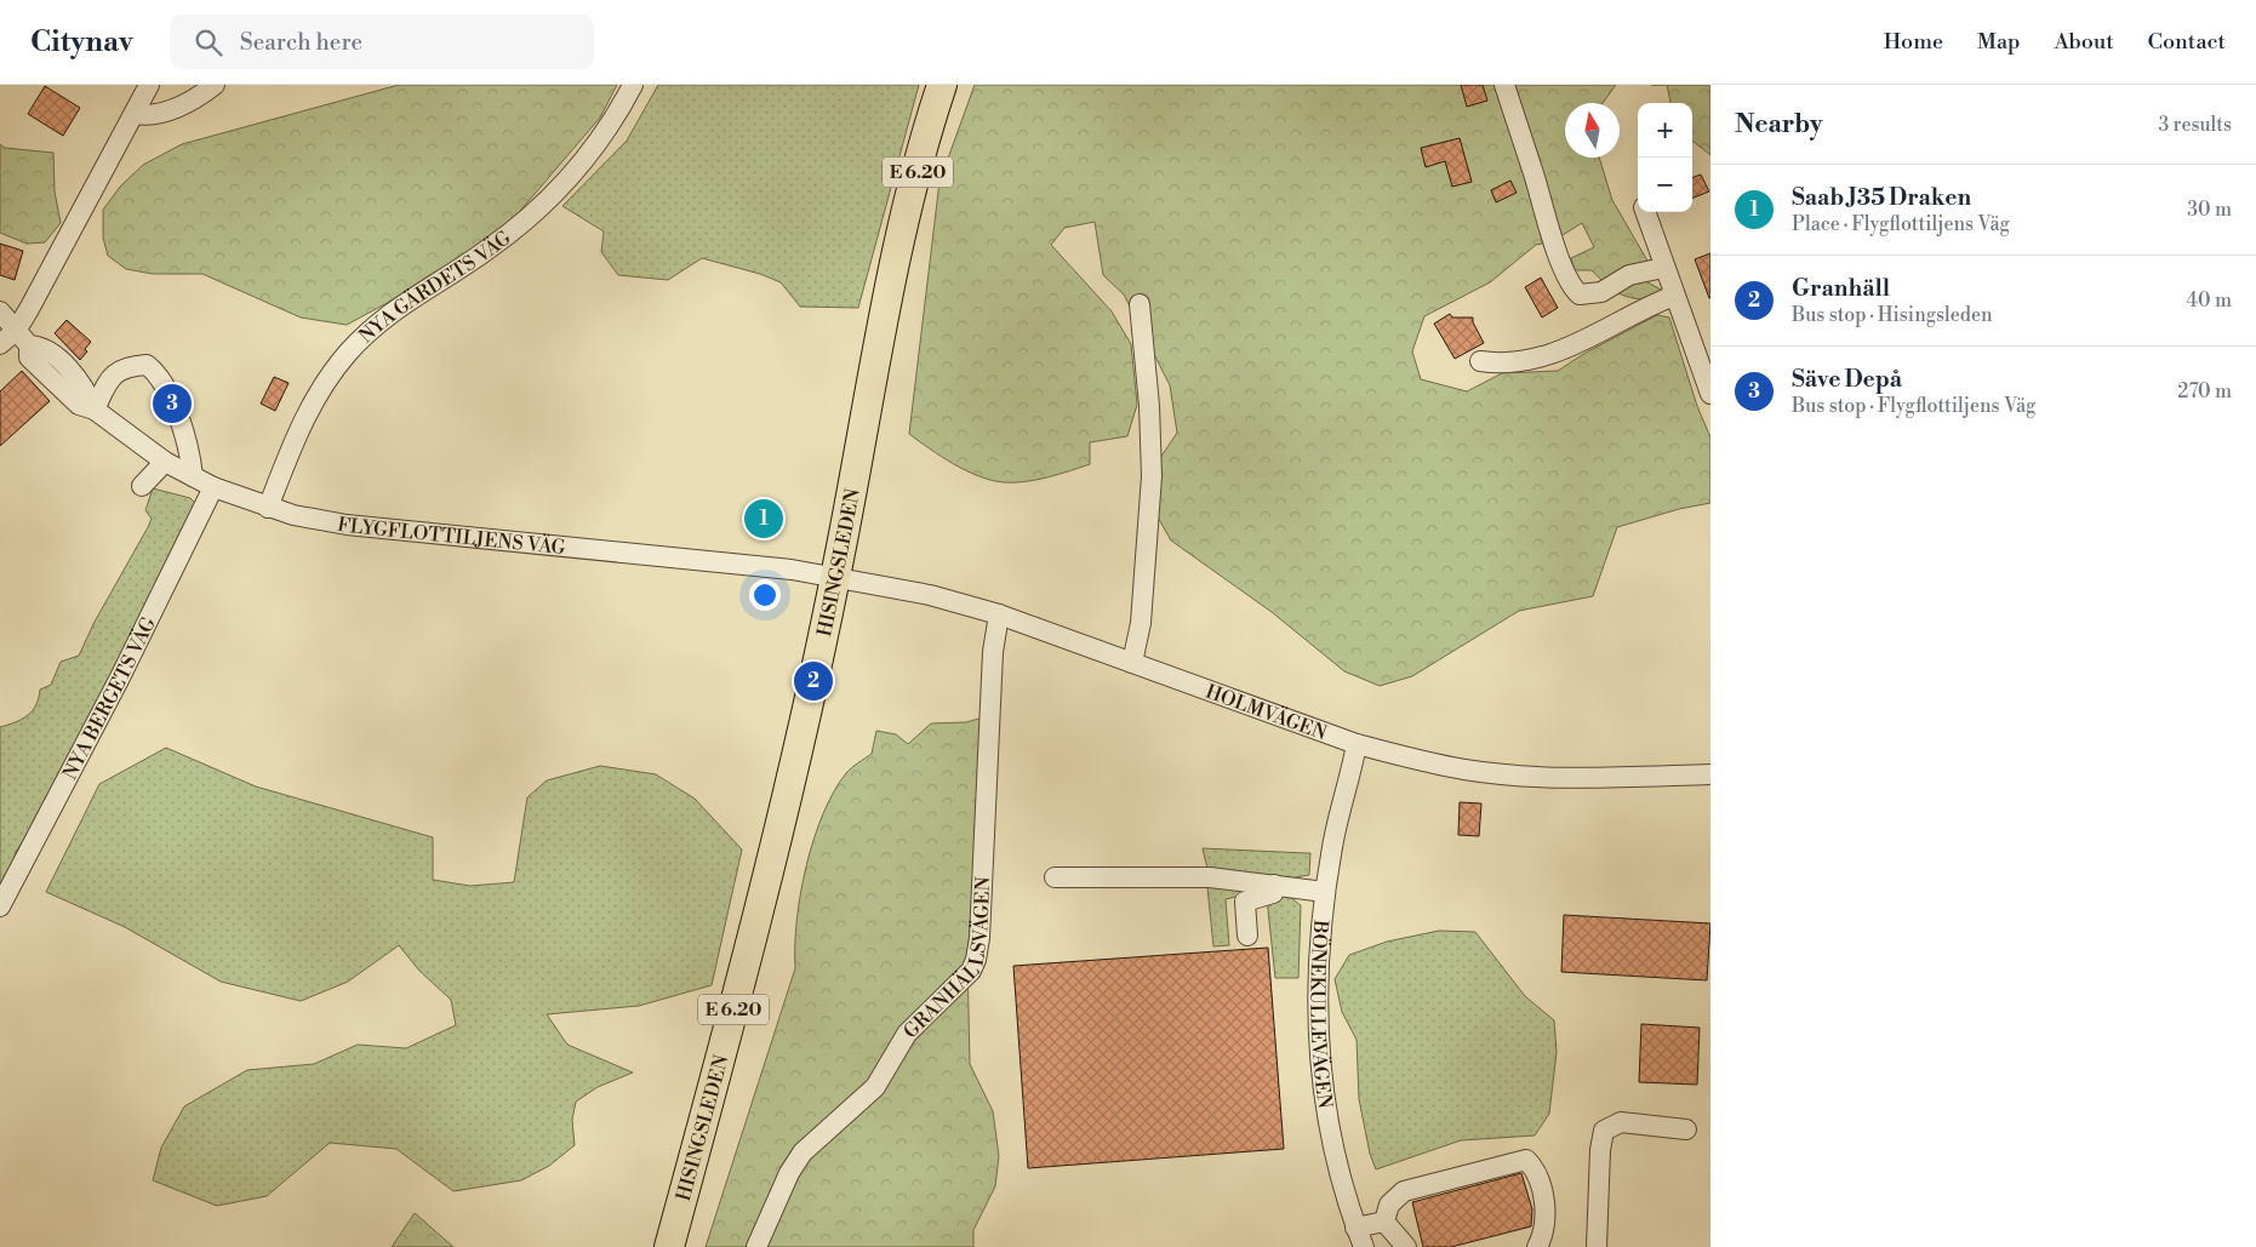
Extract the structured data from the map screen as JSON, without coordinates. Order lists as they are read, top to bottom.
{
  "streets": {
    "highway": ["E 6.20", "HISINGSLEDEN"],
    "street": [
      "NYA GÄRDETS VÄG",
      "FLYGFLOTTILJENS VÄG",
      "NYA BERGETS VÄG",
      "HOLMVÄGEN",
      "GRANHÄLLSVÄGEN",
      "BÖNEKULLEVÄGEN"
    ]
  },
  "crossings": [
    ["NYA GÄRDETS VÄG", "FLYGFLOTTILJENS VÄG"],
    ["FLYGFLOTTILJENS VÄG", "HISINGSLEDEN"],
    ["FLYGFLOTTILJENS VÄG", "NYA BERGETS VÄG"],
    ["FLYGFLOTTILJENS VÄG", "HOLMVÄGEN"],
    ["HISINGSLEDEN", "HOLMVÄGEN"],
    ["HOLMVÄGEN", "GRANHÄLLSVÄGEN"],
    ["HOLMVÄGEN", "BÖNEKULLEVÄGEN"]
  ],
  "north": "top",
  "page": {
    "header": "Citynav",
    "search": "Search here",
    "nav": [
      "Home",
      "Map",
      "About",
      "Contact"
    ],
    "heading": ["Nearby", "3 results"],
    "map_buttons": ["+", "−"],
    "list": [
      {
        "mark": "1",
        "name": "Saab J35 Draken",
        "note": "Place · Flygflottiljens Väg",
        "value": "30 m"
      },
      {
        "mark": "2",
        "name": "Granhäll",
        "note": "Bus stop · Hisingsleden",
        "value": "40 m"
      },
      {
        "mark": "3",
        "name": "Säve Depå",
        "note": "Bus stop · Flygflottiljens Väg",
        "value": "270 m"
      }
    ],
    "pins": ["3", "1", "2"]
  }
}
